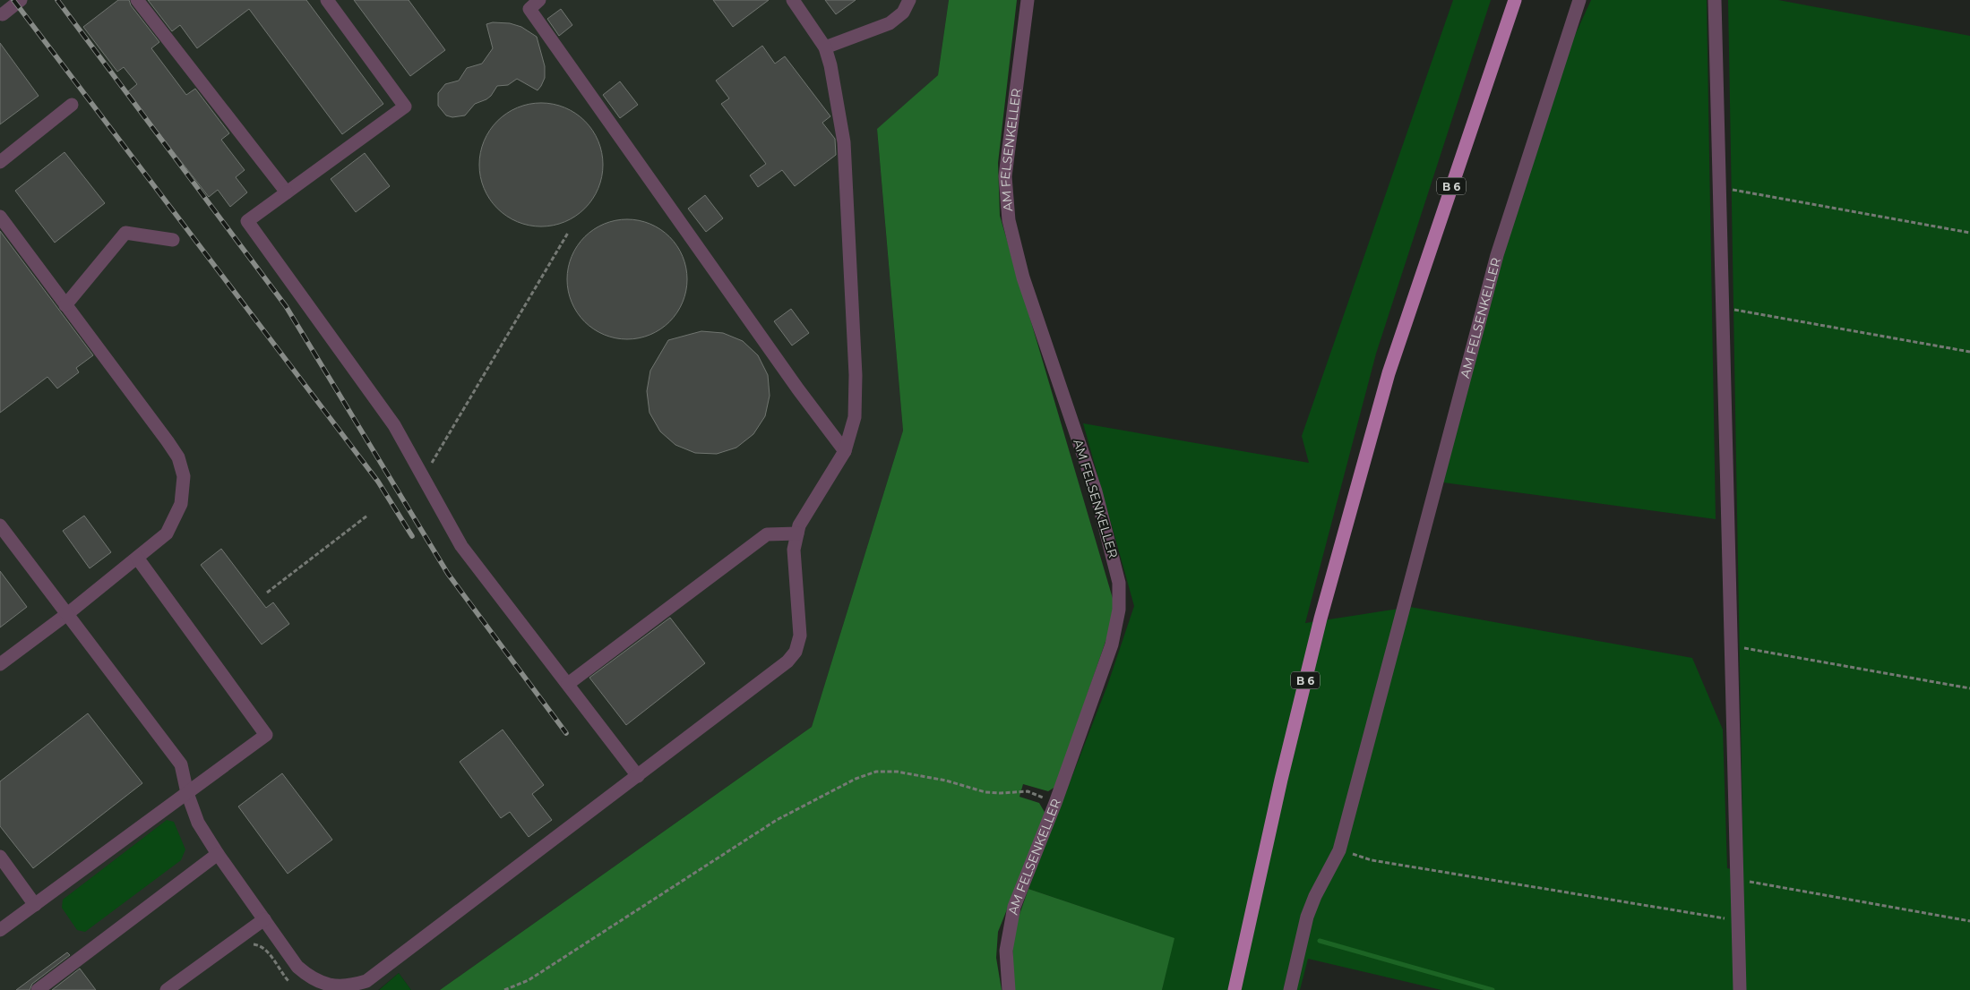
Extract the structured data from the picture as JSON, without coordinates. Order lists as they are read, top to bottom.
{
  "streets": {
    "main road": ["B 6"],
    "street": ["AM FELSENKELLER"]
  }
}
